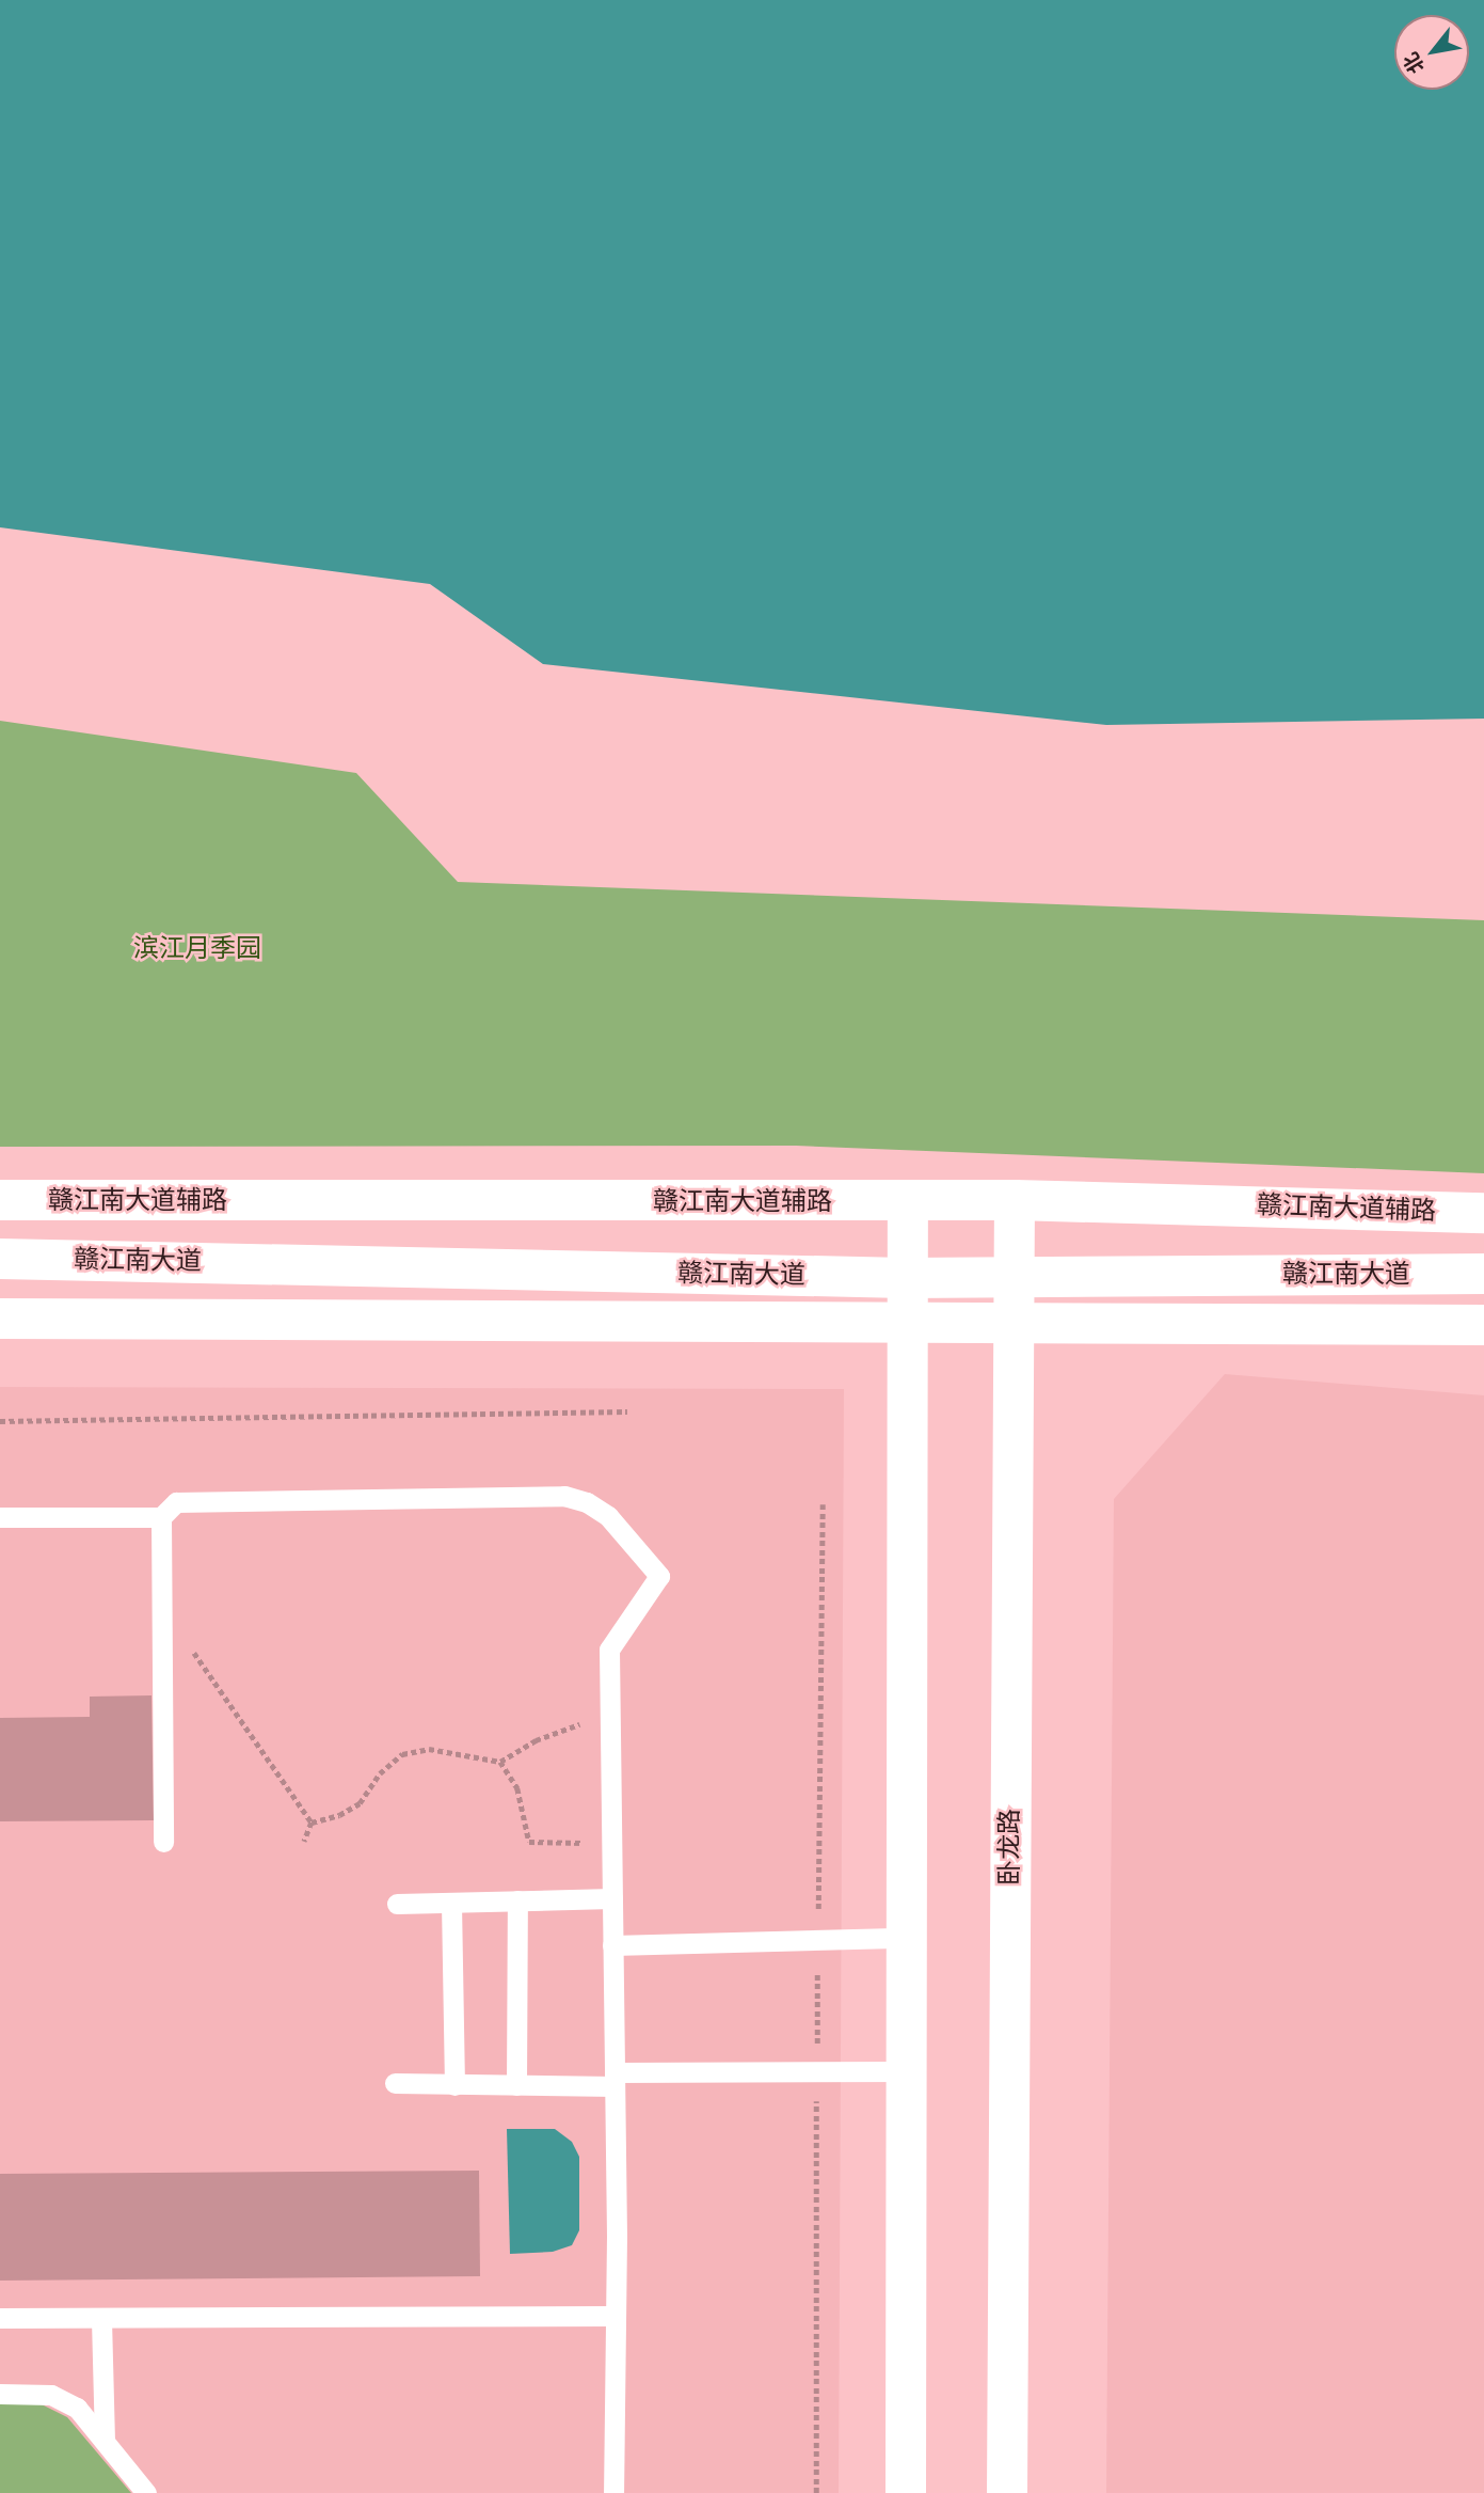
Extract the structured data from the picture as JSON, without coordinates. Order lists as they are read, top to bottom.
{
  "streets": {
    "main road": ["赣江南大道辅路", "赣江南大道", "卧龙路"]
  },
  "crossings": [
    ["赣江南大道辅路", "卧龙路"],
    ["赣江南大道", "卧龙路"]
  ],
  "parks": ["滨江月季园"],
  "north": "bottom left"
}
